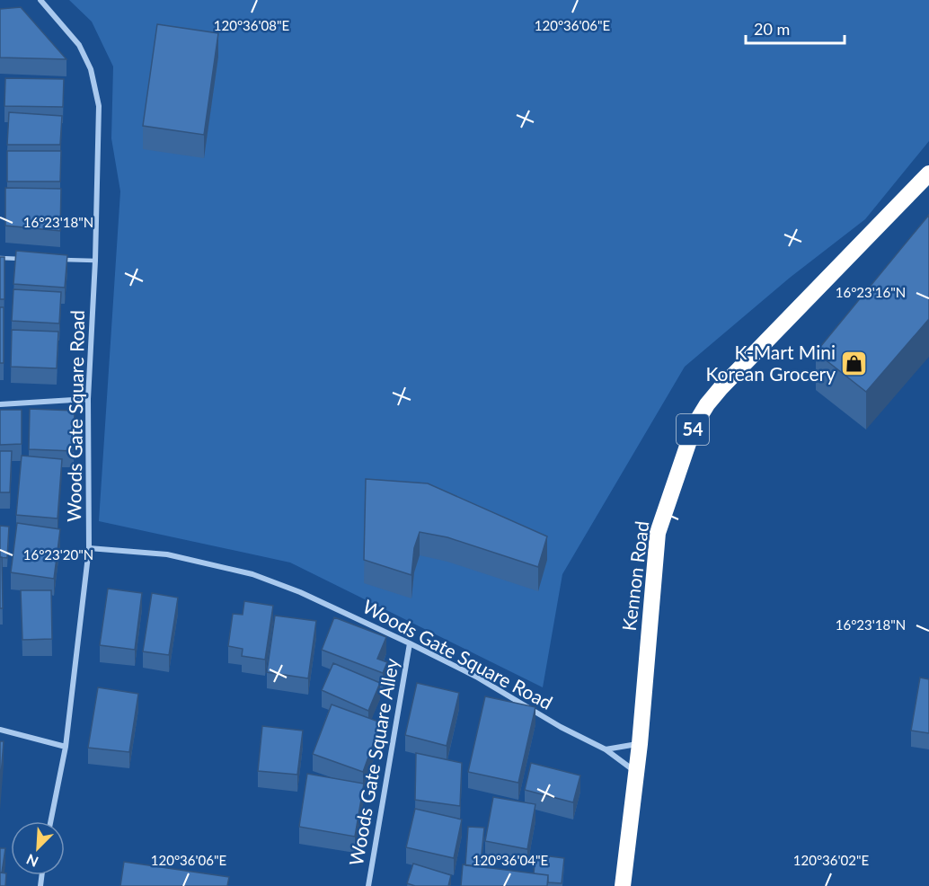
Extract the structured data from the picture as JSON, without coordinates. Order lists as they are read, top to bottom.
{
  "streets": {
    "highway": ["54", "Kennon Road"],
    "street": ["Woods Gate Square Road", "Woods Gate Square Alley"]
  },
  "crossings": [
    ["Woods Gate Square Road", "Kennon Road"],
    ["Woods Gate Square Road", "Woods Gate Square Alley"]
  ],
  "places": {
    "shop": ["K-Mart Mini Korean Grocery"]
  },
  "scale_bar": "20 m",
  "north": "bottom left",
  "coordinates": [
    "120°36'08\"E",
    "120°36'06\"E",
    "16°23'18\"N",
    "16°23'16\"N",
    "16°23'20\"N",
    "120°36'04\"E",
    "120°36'02\"E"
  ]
}
